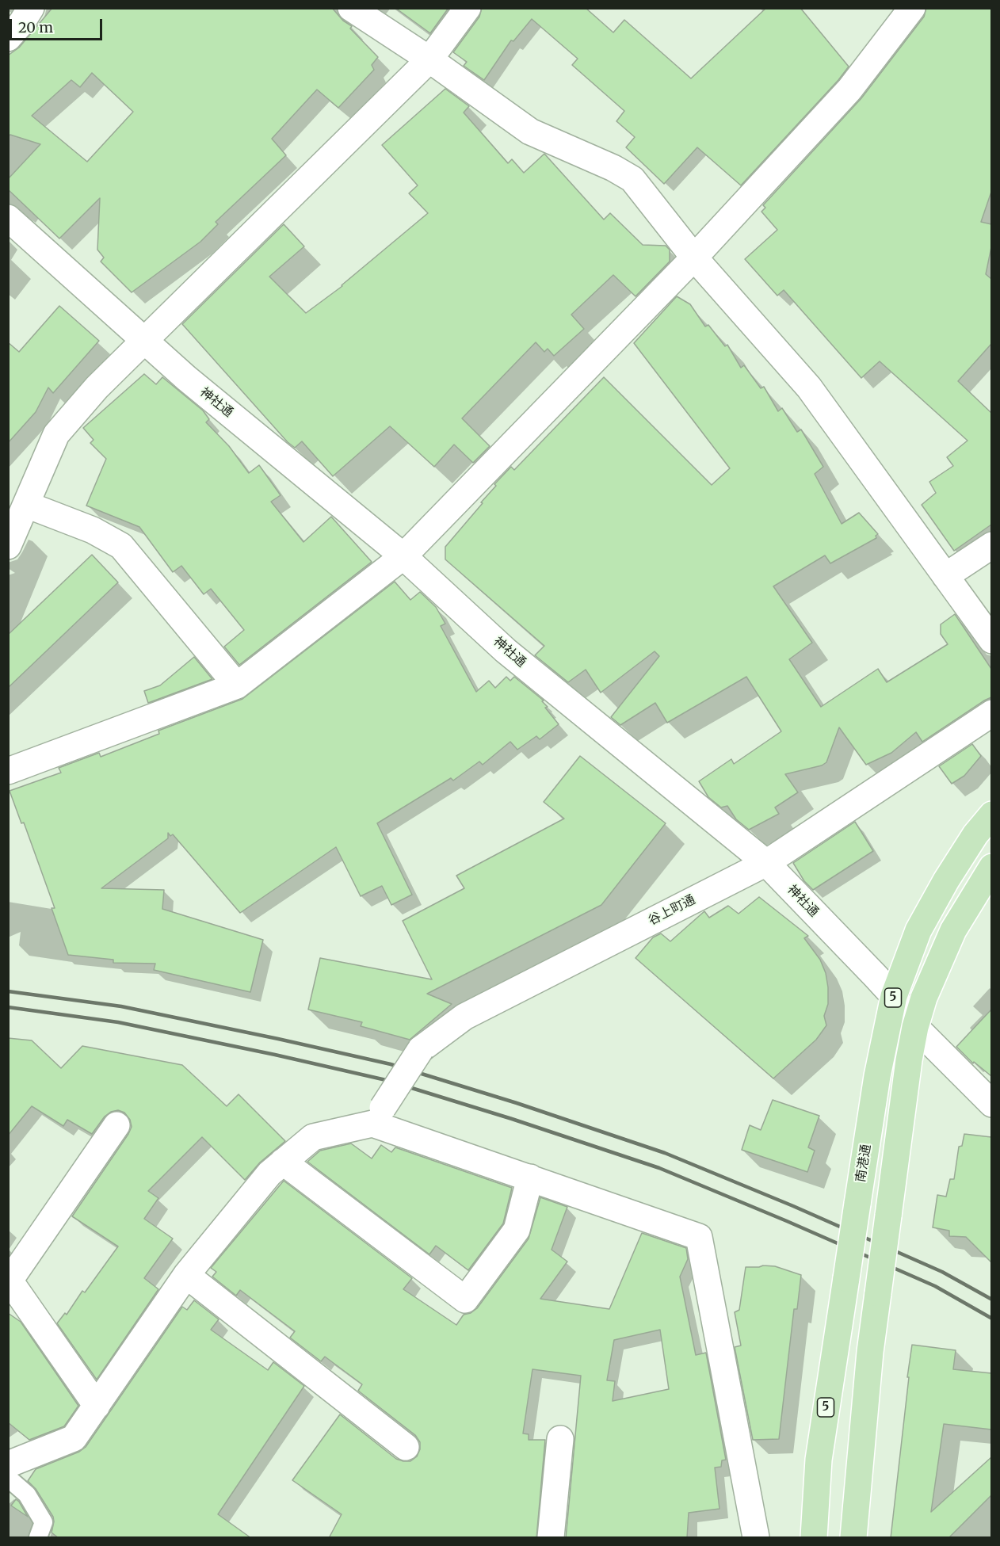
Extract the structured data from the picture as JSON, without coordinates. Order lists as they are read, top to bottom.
{
  "streets": {
    "main road": ["5", "南港通"],
    "street": ["神社通", "谷上町通"]
  },
  "crossings": [
    ["神社通", "谷上町通"],
    ["神社通", "5"],
    ["神社通", "南港通"]
  ],
  "scale_bar": "20 m"
}
